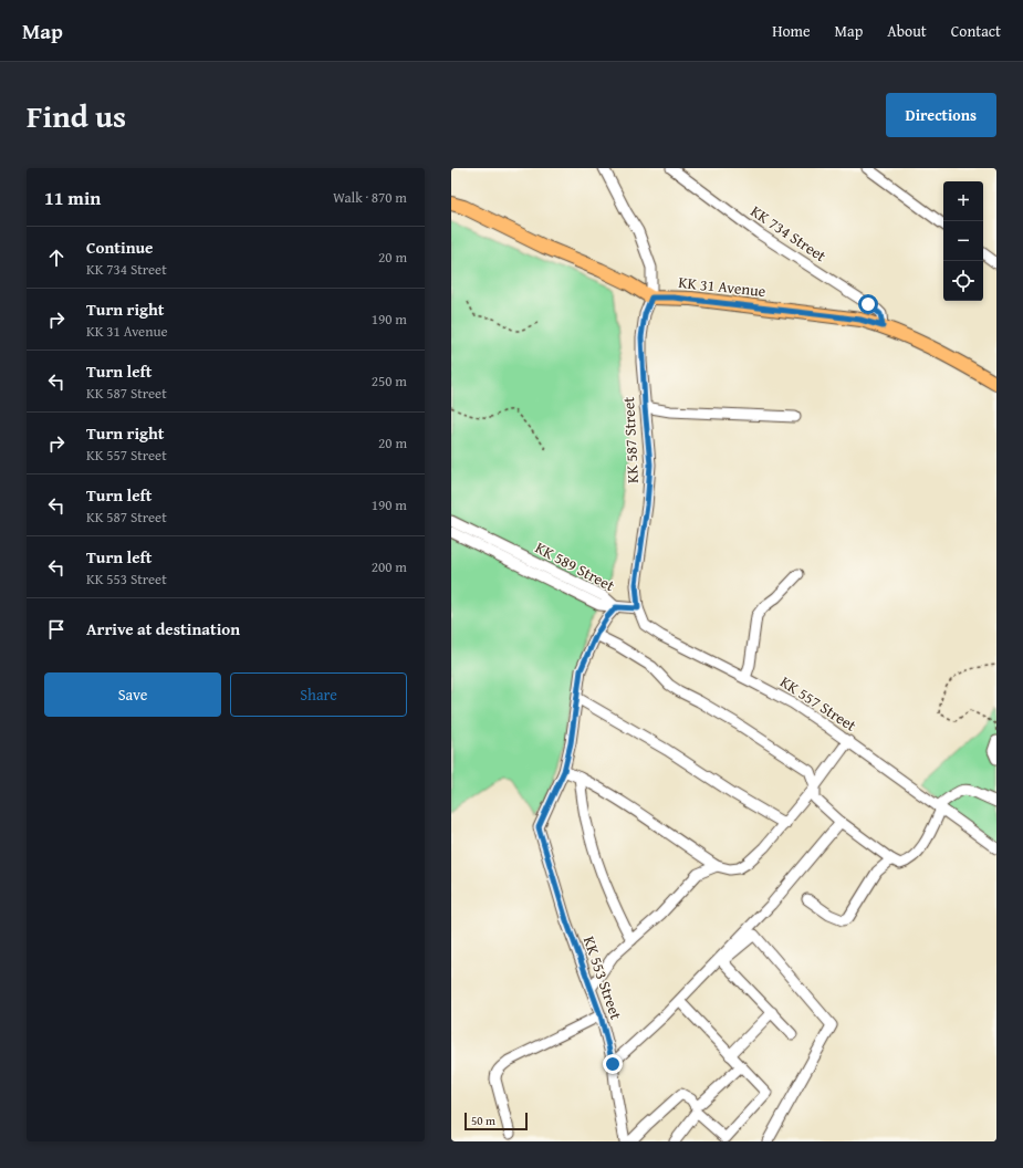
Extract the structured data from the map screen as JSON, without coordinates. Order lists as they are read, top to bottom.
{
  "streets": {
    "main road": ["KK 31 Avenue"],
    "street": [
      "KK 734 Street",
      "KK 587 Street",
      "KK 589 Street",
      "KK 557 Street",
      "KK 553 Street"
    ]
  },
  "crossings": [
    ["KK 734 Street", "KK 31 Avenue"],
    ["KK 31 Avenue", "KK 587 Street"],
    ["KK 587 Street", "KK 557 Street"]
  ],
  "scale_bar": "50 m",
  "page": {
    "header": "Map",
    "nav": [
      "Home",
      "Map",
      "About",
      "Contact"
    ],
    "title": "Find us",
    "buttons": [
      "Directions",
      ["Save", "Share"]
    ],
    "heading": ["11 min", "Walk · 870 m"],
    "map_buttons": ["+", "−"],
    "list": [
      ["Continue", "KK 734 Street", "20 m"],
      ["Turn right", "KK 31 Avenue", "190 m"],
      ["Turn left", "KK 587 Street", "250 m"],
      ["Turn right", "KK 557 Street", "20 m"],
      ["Turn left", "KK 587 Street", "190 m"],
      ["Turn left", "KK 553 Street", "200 m"],
      "Arrive at destination"
    ],
    "scale": "50 m"
  }
}
